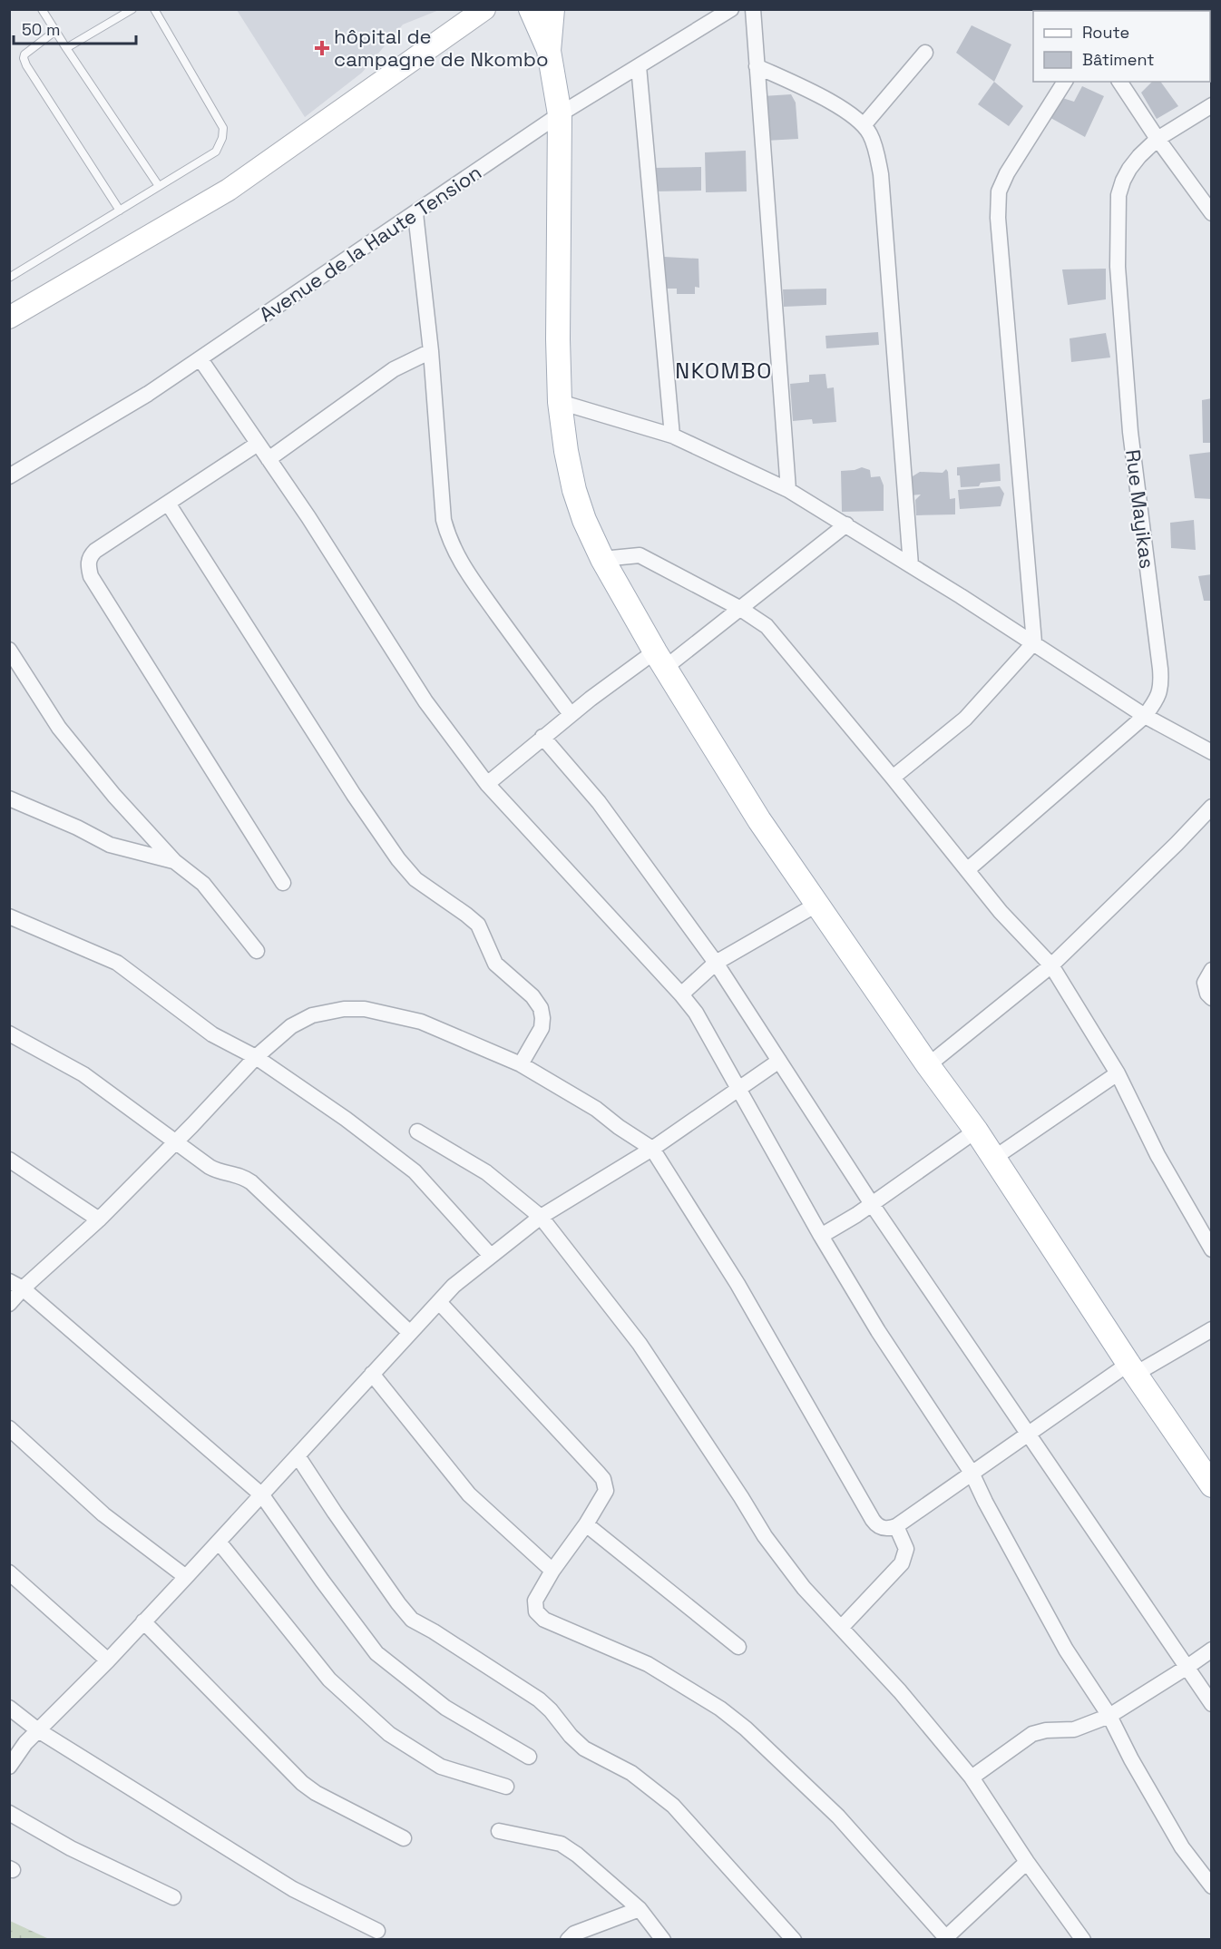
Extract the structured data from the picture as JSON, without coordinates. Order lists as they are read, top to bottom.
{
  "streets": {
    "street": ["Avenue de la Haute Tension", "Rue Mayikas"]
  },
  "districts": ["NKOMBO"],
  "places": {
    "health": ["hôpital de campagne de Nkombo"]
  },
  "legend": ["Route", "Bâtiment"],
  "scale_bar": "50 m"
}
